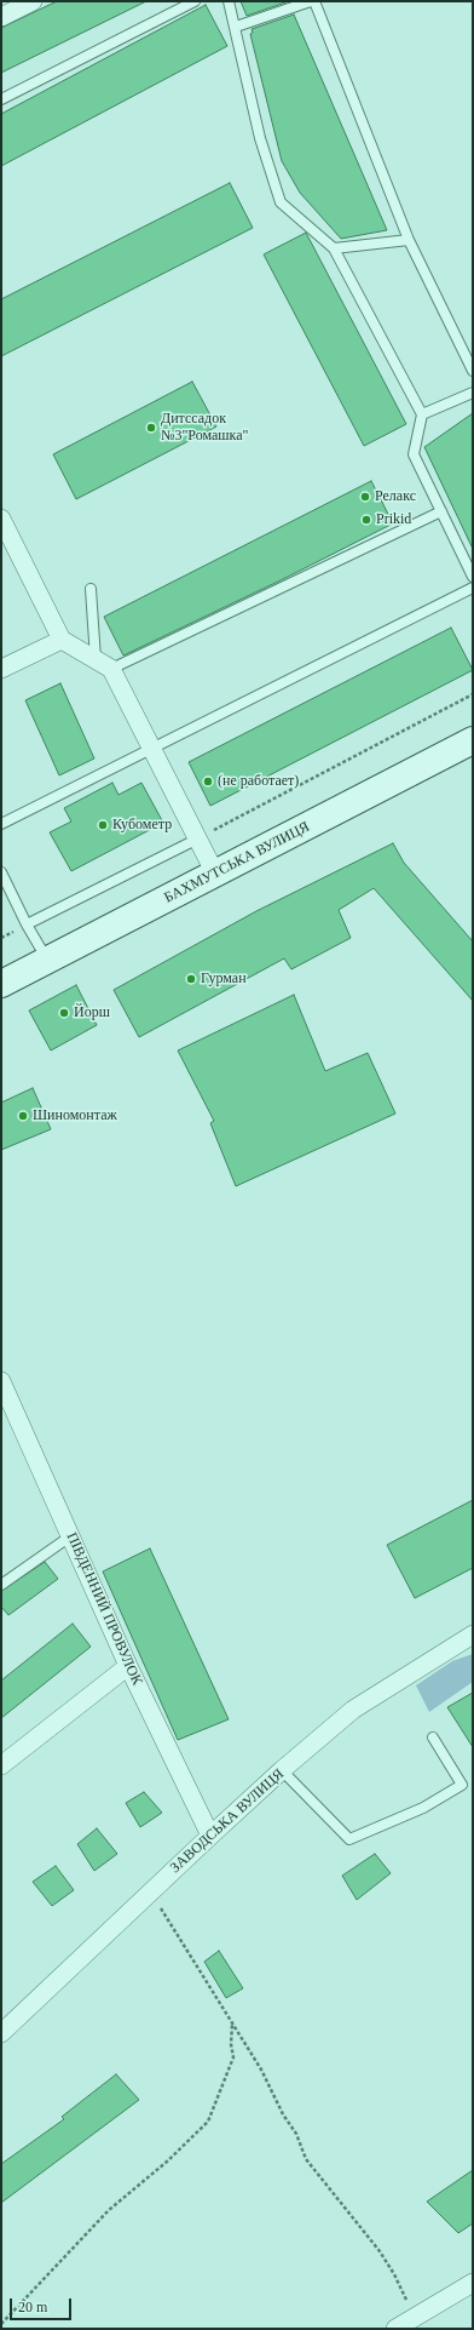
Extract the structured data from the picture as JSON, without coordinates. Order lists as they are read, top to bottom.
{
  "streets": {
    "street": ["БАХМУТСЬКА ВУЛИЦЯ", "ПІВДЕННИЙ ПРОВУЛОК", "ЗАВОДСЬКА ВУЛИЦЯ"]
  },
  "crossings": [
    ["ПІВДЕННИЙ ПРОВУЛОК", "ЗАВОДСЬКА ВУЛИЦЯ"]
  ],
  "places": [
    "Дитссадок №3\"Ромашка\"",
    "Релакс",
    "Prikid",
    "(не работает)",
    "Кубометр",
    "Гурман",
    "Йорш",
    "Шиномонтаж"
  ],
  "scale_bar": "20 m"
}
